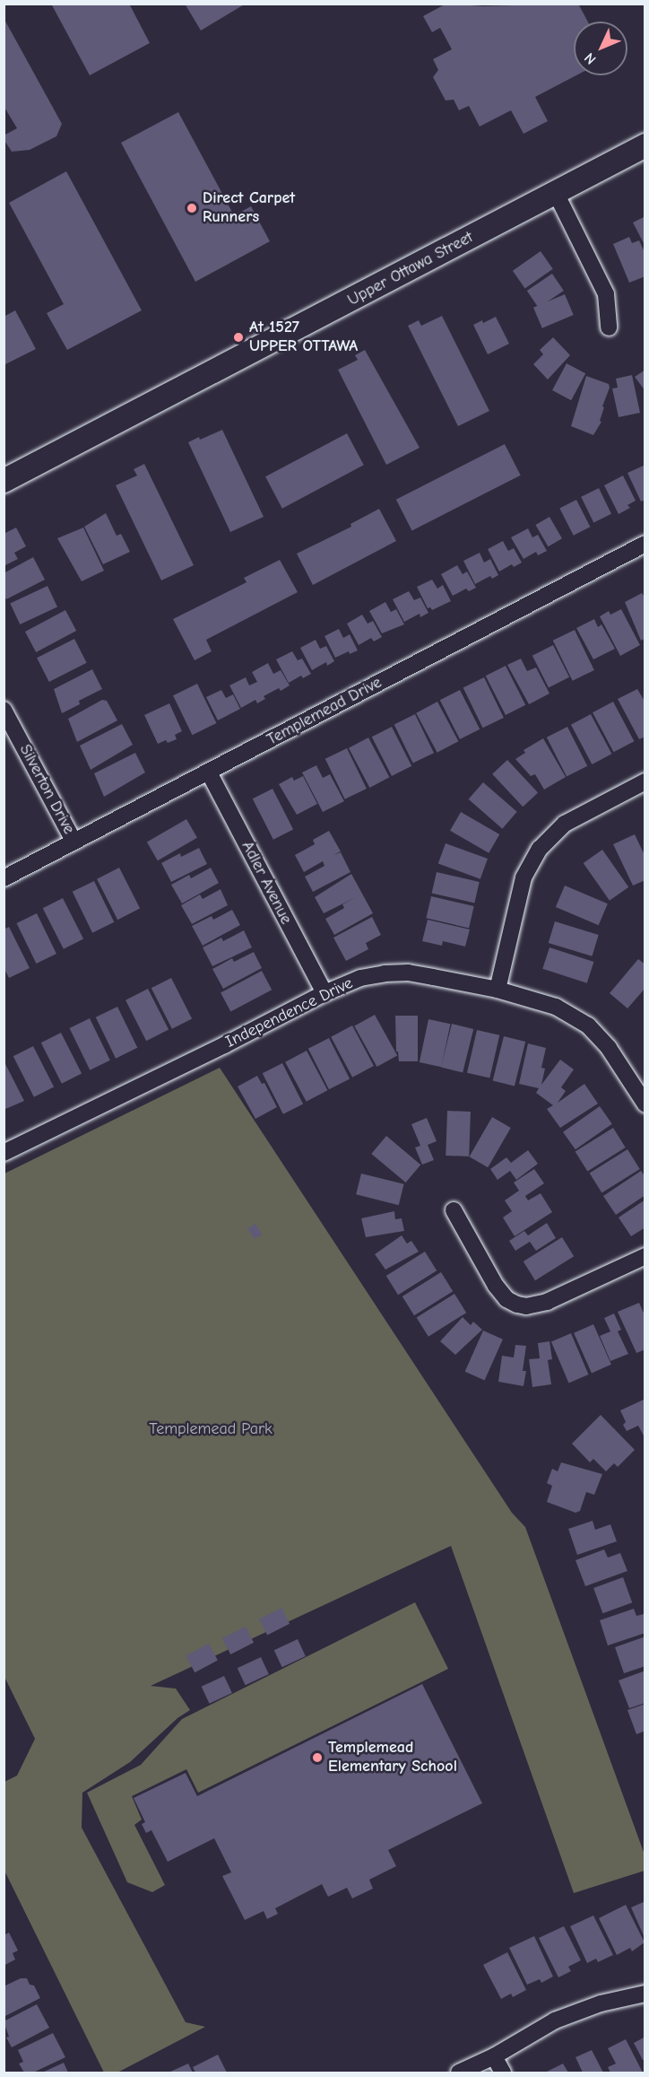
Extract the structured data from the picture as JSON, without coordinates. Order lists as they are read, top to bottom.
{
  "streets": {
    "main road": ["Upper Ottawa Street"],
    "street": [
      "Templemead Drive",
      "Silverton Drive",
      "Adler Avenue",
      "Independence Drive"
    ]
  },
  "crossings": [
    ["Templemead Drive", "Silverton Drive"],
    ["Templemead Drive", "Adler Avenue"],
    ["Adler Avenue", "Independence Drive"]
  ],
  "parks": ["Templemead Park"],
  "places": ["Direct Carpet Runners", "At 1527 UPPER OTTAWA", "Templemead Elementary School"],
  "north": "bottom left"
}
